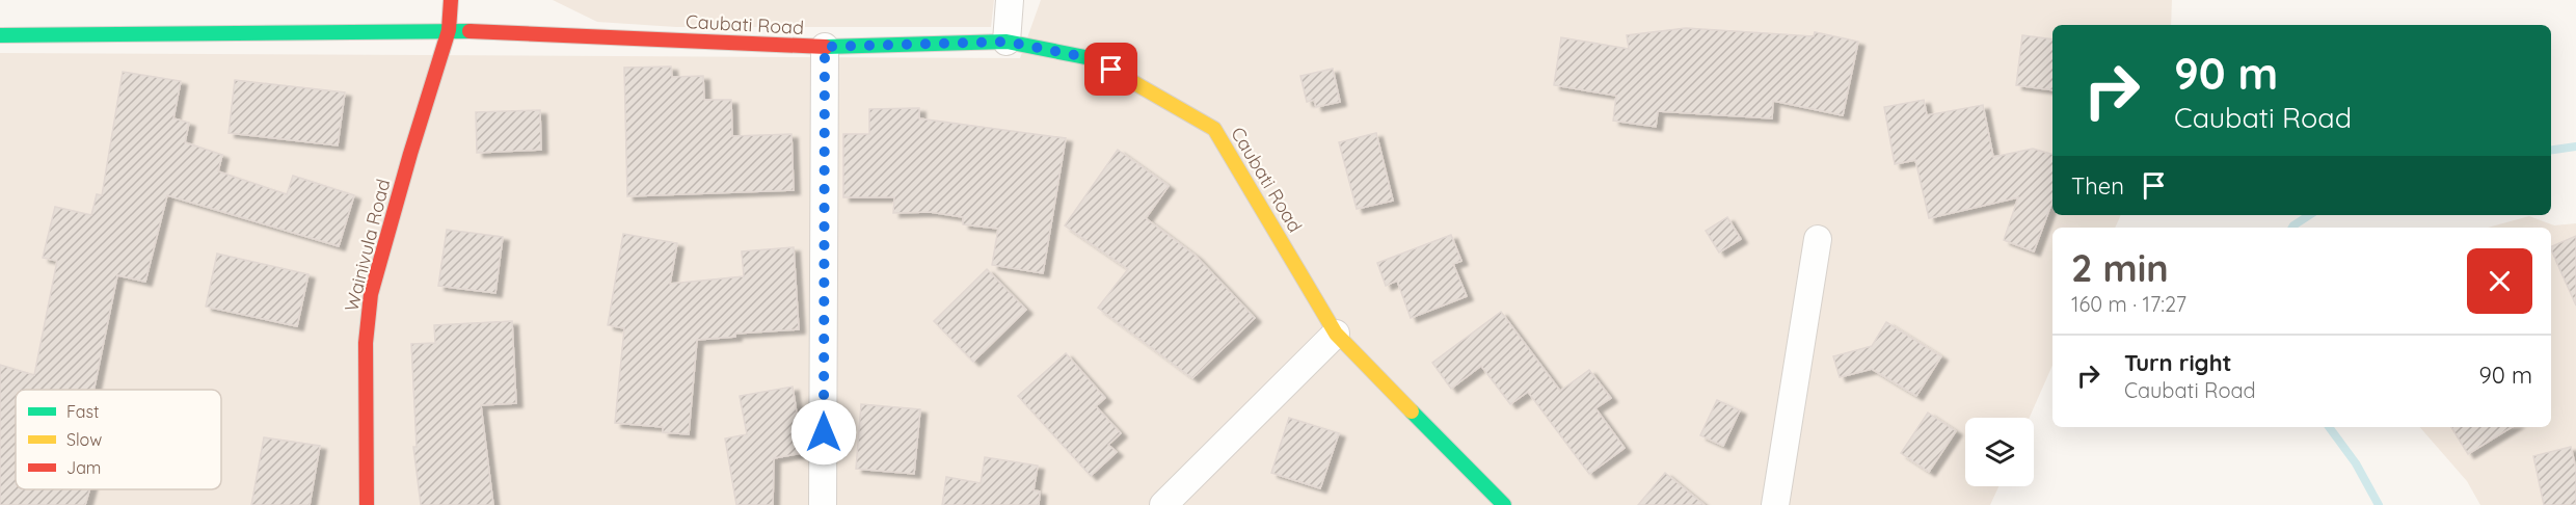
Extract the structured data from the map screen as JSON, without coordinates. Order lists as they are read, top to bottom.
{
  "streets": {
    "street": ["Caubati Road", "Wainivula Road"]
  },
  "crossings": [
    ["Caubati Road", "Wainivula Road"]
  ],
  "legend": ["Fast", "Slow", "Jam"],
  "page": {
    "turn": ["90 m", "Caubati Road"],
    "then": "Then",
    "heading": ["2 min", "160 m · 17:27"],
    "list": [
      {
        "name": "Turn right",
        "note": "Caubati Road",
        "value": "90 m"
      }
    ]
  }
}
